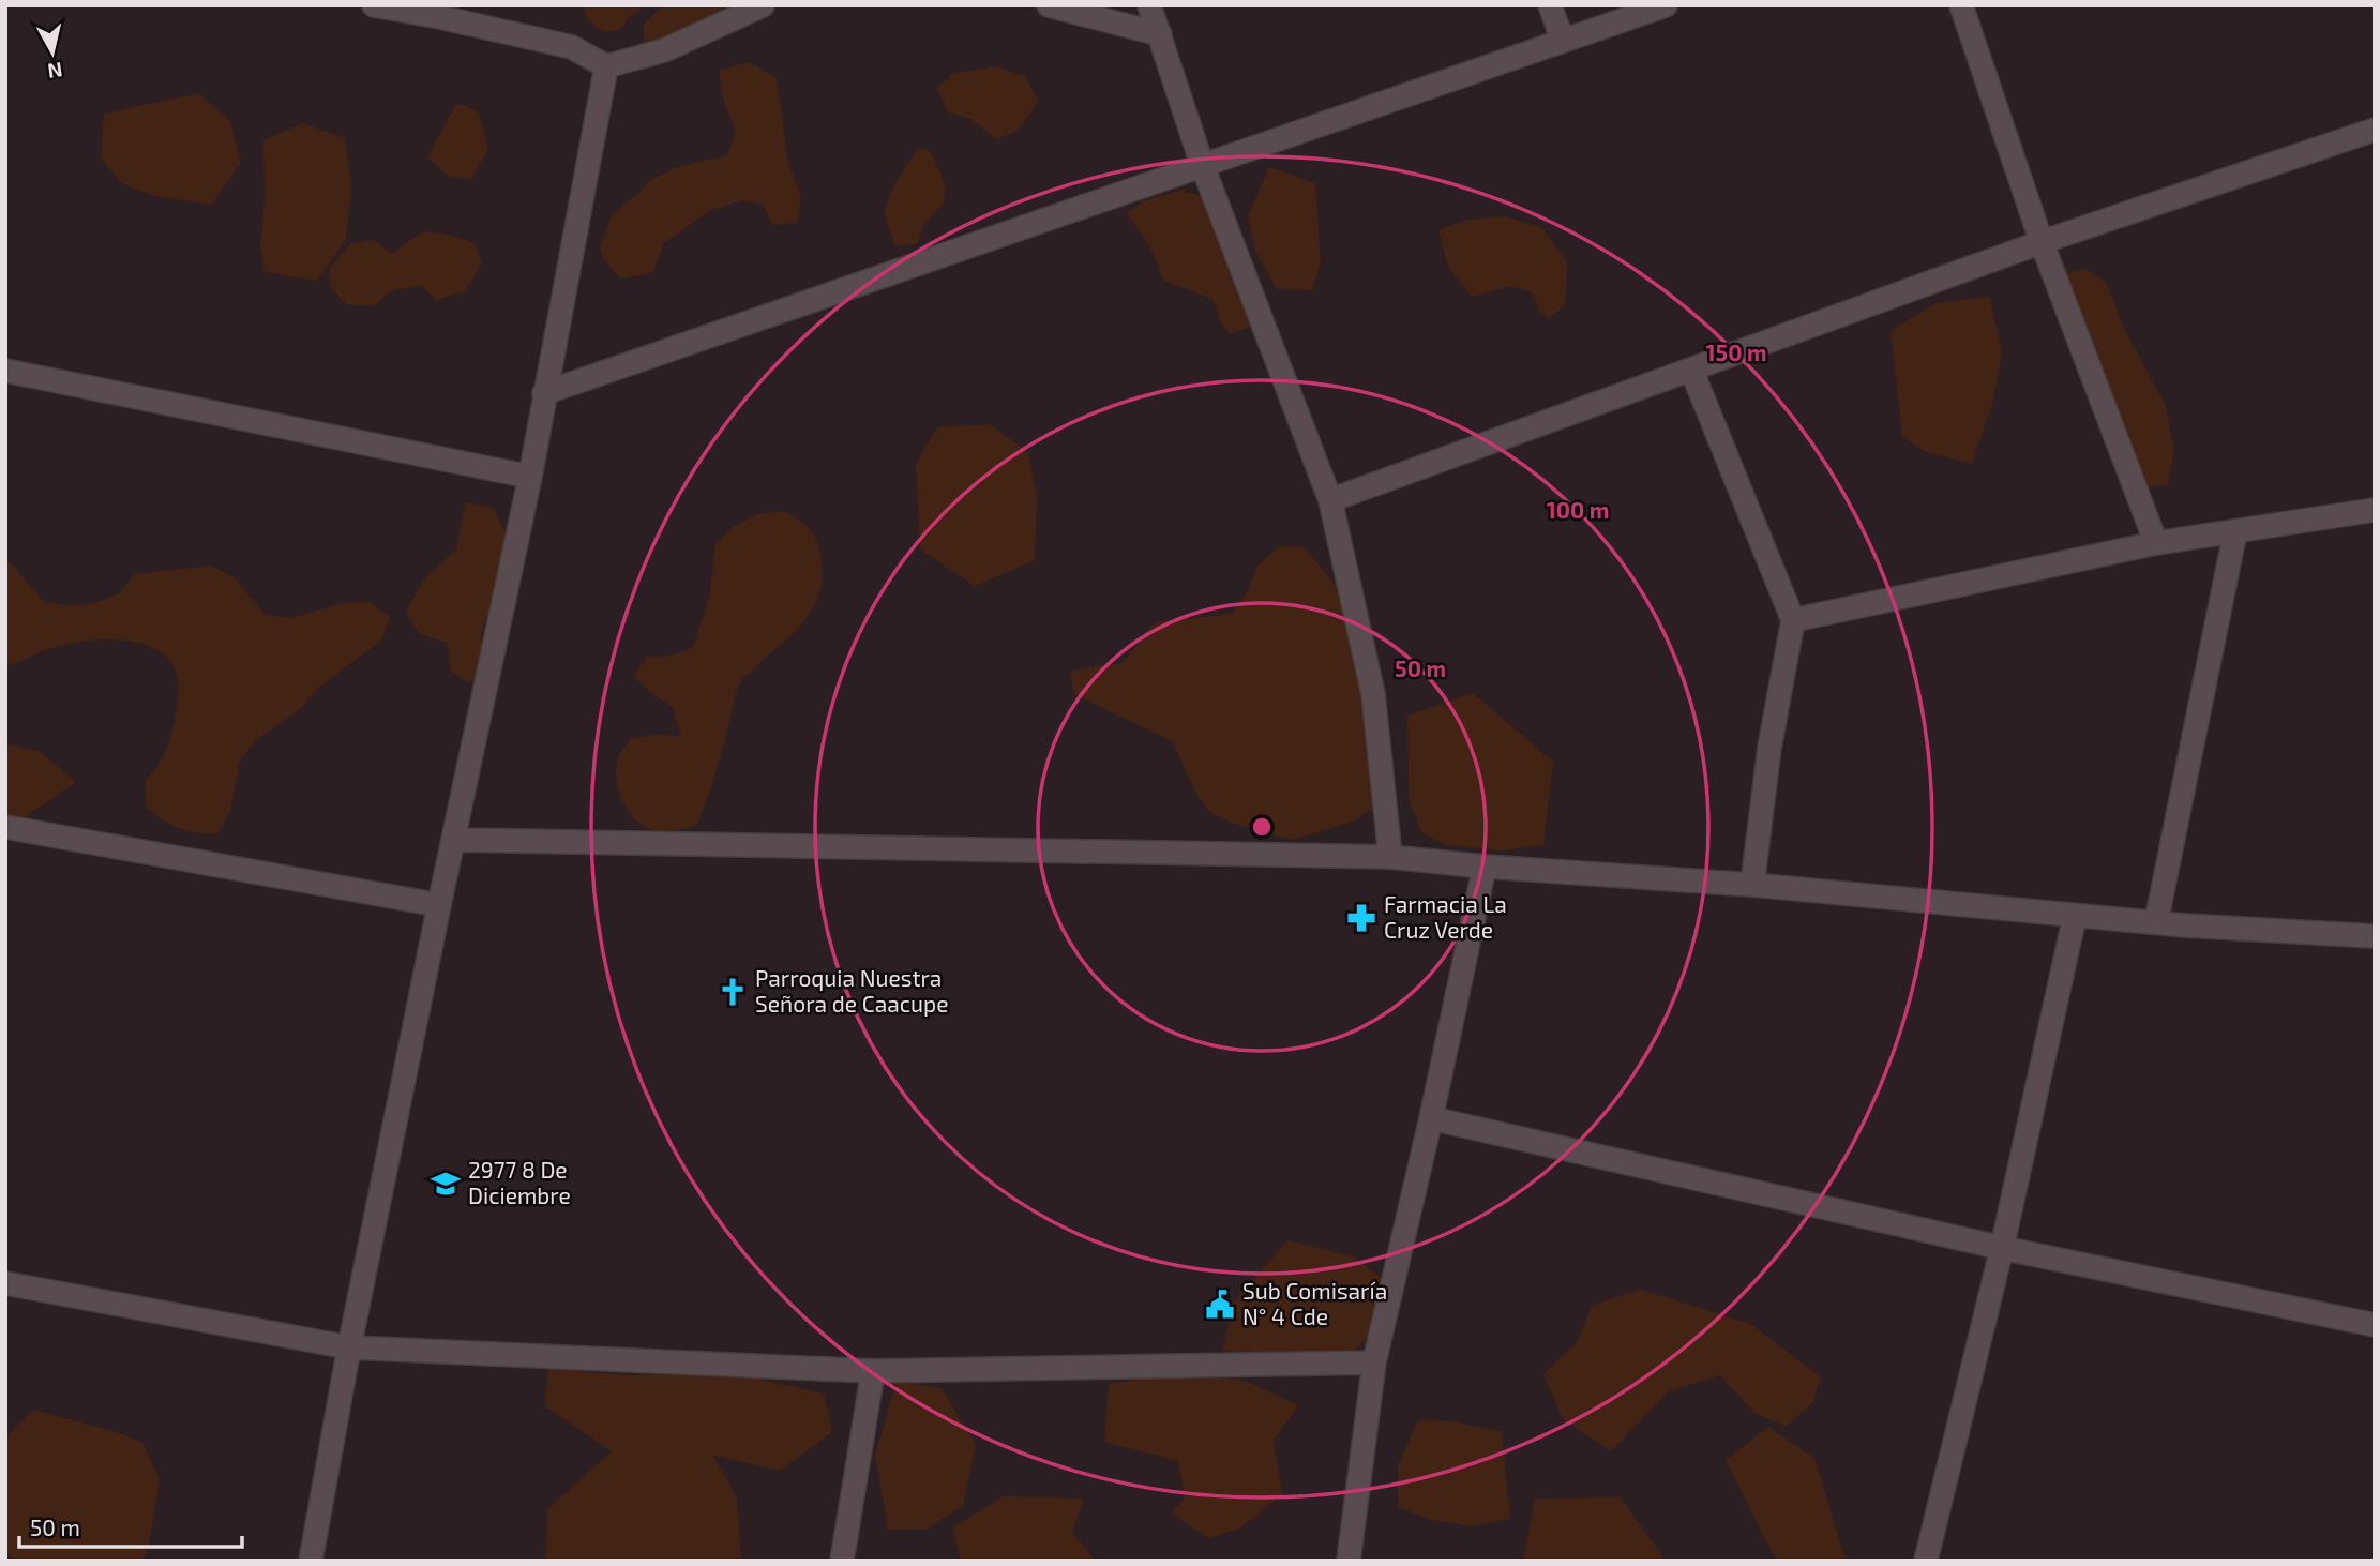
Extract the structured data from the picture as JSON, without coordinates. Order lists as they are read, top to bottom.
{
  "places": {
    "pharmacy": ["Farmacia La Cruz Verde"],
    "church": ["Parroquia Nuestra Señora de Caacupe"],
    "school or university": ["2977 8 De Diciembre"],
    "public building": ["Sub Comisaría N° 4 Cde"]
  },
  "scale_bar": "50 m",
  "north": "bottom",
  "rings": ["150 m", "100 m", "50 m"]
}
